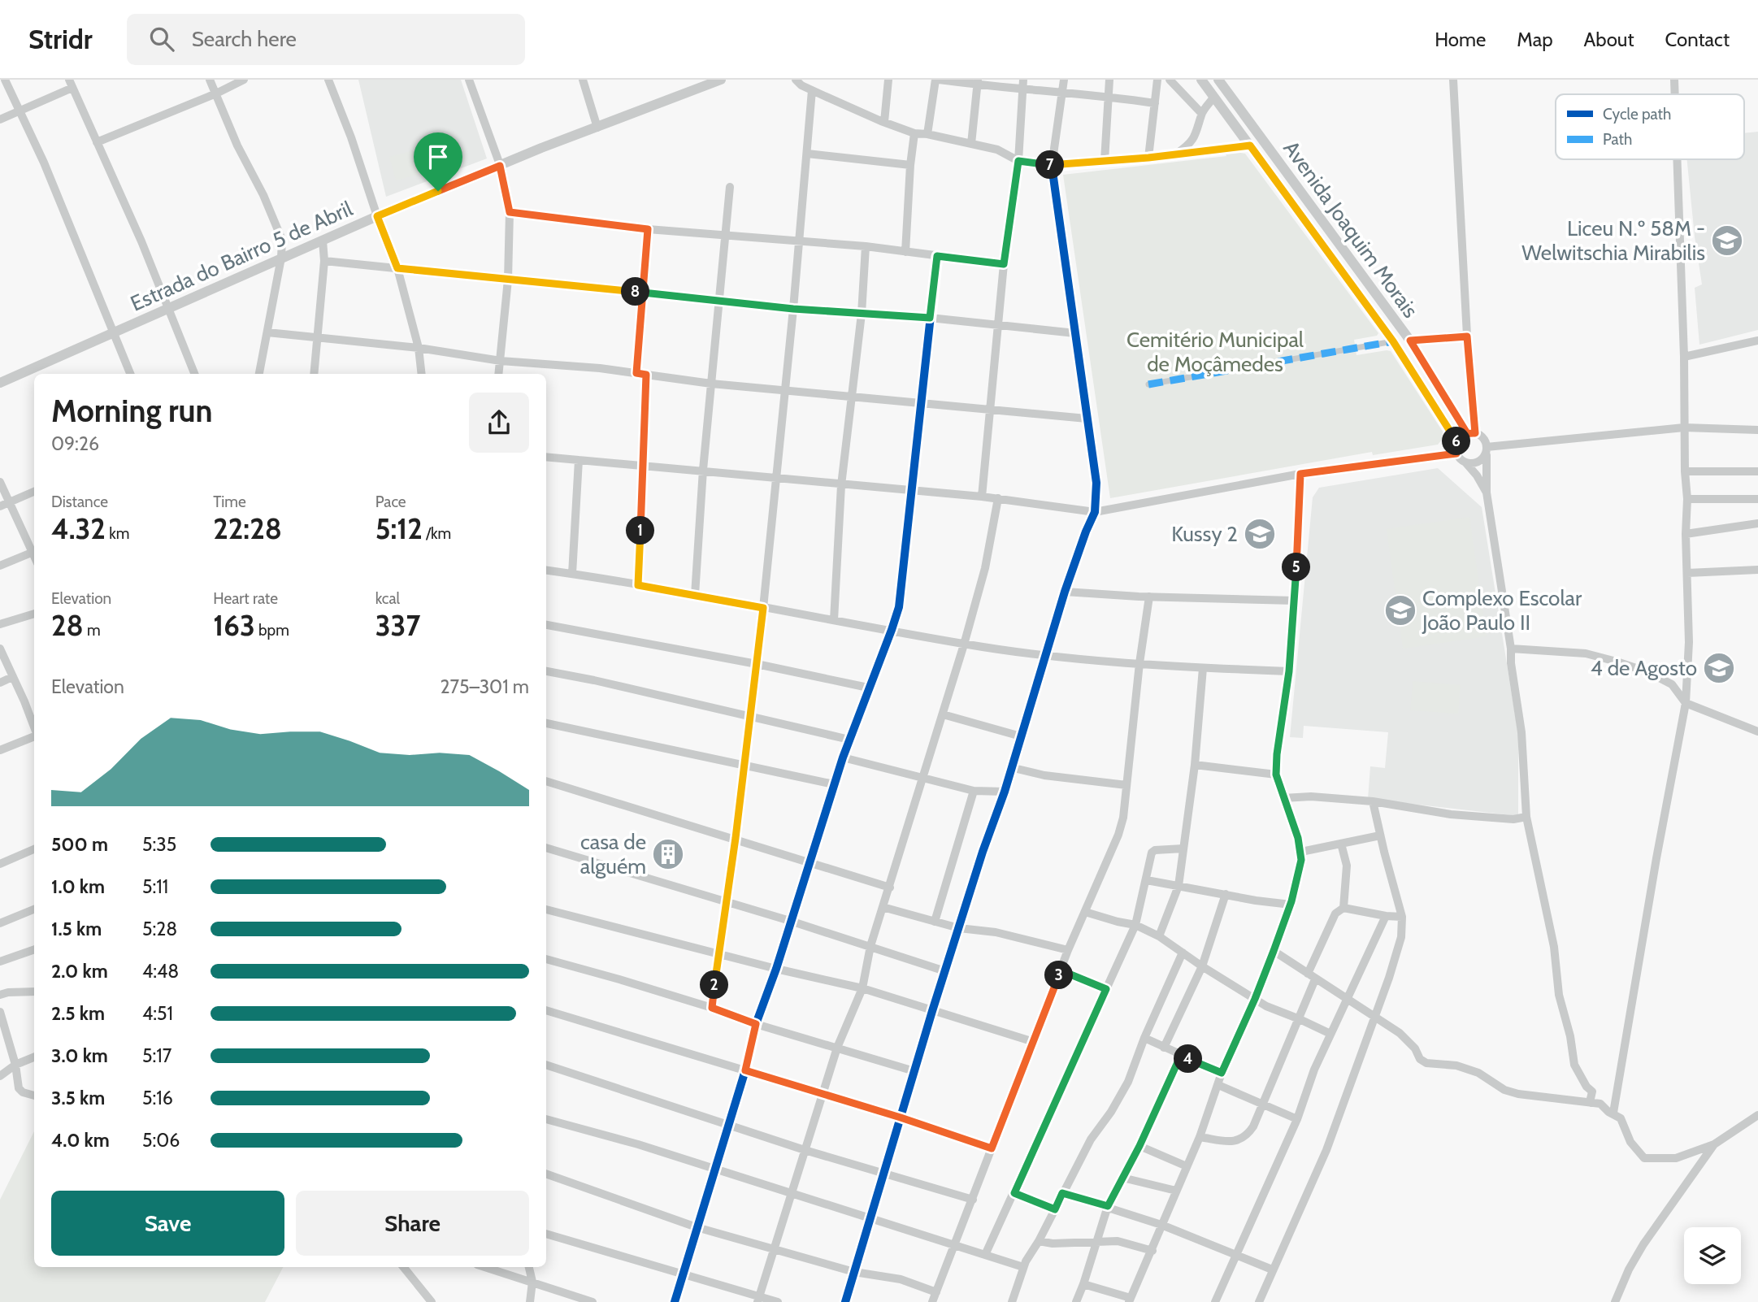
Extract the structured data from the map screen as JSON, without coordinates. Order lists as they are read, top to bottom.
{
  "streets": {
    "street": ["Avenida Joaquim Morais", "Estrada do Bairro 5 de Abril"]
  },
  "parks": ["Cemitério Municipal de Moçâmedes"],
  "places": {
    "school or university": [
      "Liceu N.º 58M - Welwitschia Mirabilis",
      "Kussy 2",
      "Complexo Escolar João Paulo II",
      "4 de Agosto"
    ],
    "building": ["casa de alguém"]
  },
  "legend": ["Cycle path", "Path"],
  "page": {
    "header": "Stridr",
    "search": "Search here",
    "nav": [
      "Home",
      "Map",
      "About",
      "Contact"
    ],
    "pins": [
      "7",
      "8",
      "6",
      "1",
      "5",
      "3",
      "2",
      "4"
    ],
    "heading": ["Morning run", "09:26"],
    "stats": [
      ["Distance", "4.32 km"],
      ["Time", "22:28"],
      ["Pace", "5:12 /km"],
      ["Elevation", "28 m"],
      ["Heart rate", "163 bpm"],
      ["kcal", "337"]
    ],
    "chart": ["Elevation", "275–301 m"],
    "list": [
      {
        "name": "500 m",
        "note": "5:35"
      },
      {
        "name": "1.0 km",
        "note": "5:11"
      },
      {
        "name": "1.5 km",
        "note": "5:28"
      },
      {
        "name": "2.0 km",
        "note": "4:48"
      },
      {
        "name": "2.5 km",
        "note": "4:51"
      },
      {
        "name": "3.0 km",
        "note": "5:17"
      },
      {
        "name": "3.5 km",
        "note": "5:16"
      },
      {
        "name": "4.0 km",
        "note": "5:06"
      }
    ],
    "buttons": ["Save", "Share"]
  }
}
